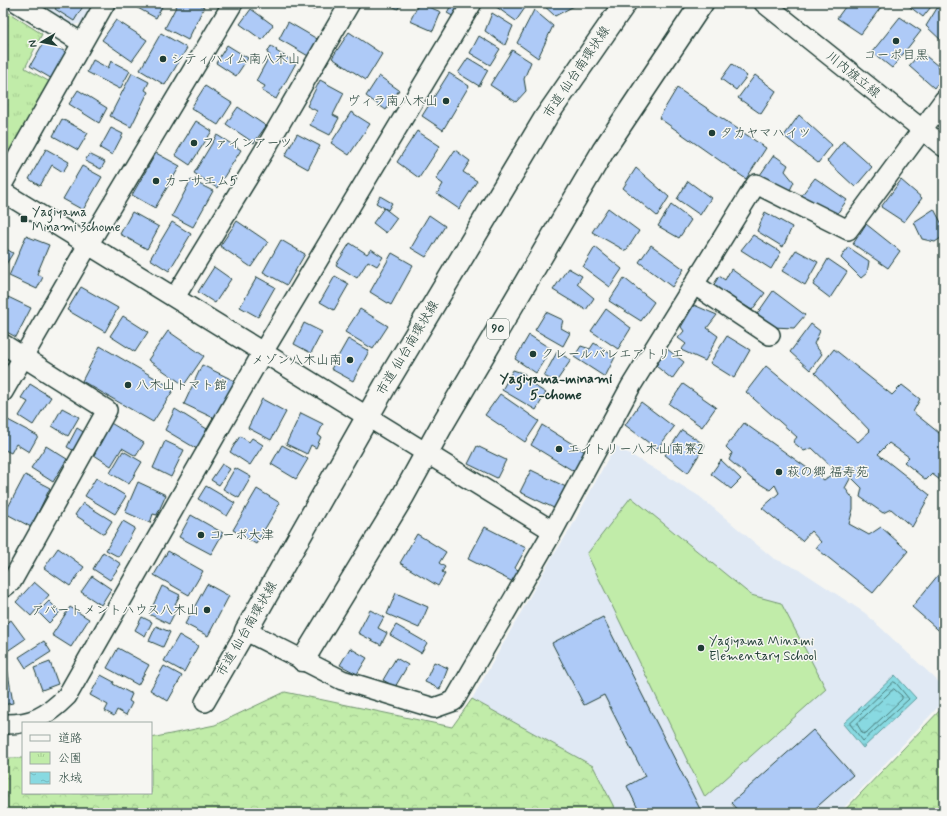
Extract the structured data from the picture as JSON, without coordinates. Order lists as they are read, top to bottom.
{
  "streets": {
    "main road": ["市道 仙台南環状線", "90"],
    "street": ["川内旗立線"]
  },
  "districts": ["Yagiyama-minami 5-chome"],
  "places": {
    "other": [
      "コーポ目黒",
      "シティハイム南八木山",
      "ヴィラ南八木山",
      "タカヤマハイツ",
      "ファインアーツ",
      "カーサエム5",
      "クレールバレエアトリエ",
      "メゾン八木山南",
      "八木山トマト館",
      "エイトリー八木山南寮2",
      "萩の郷 福寿苑",
      "コーポ大津",
      "アパートメントハウス八木山",
      "Yagiyama Minami Elementary School"
    ],
    "transit": ["Yagiyama Minami 3chome"]
  },
  "legend": ["道路", "公園", "水域"],
  "north": "left"
}
